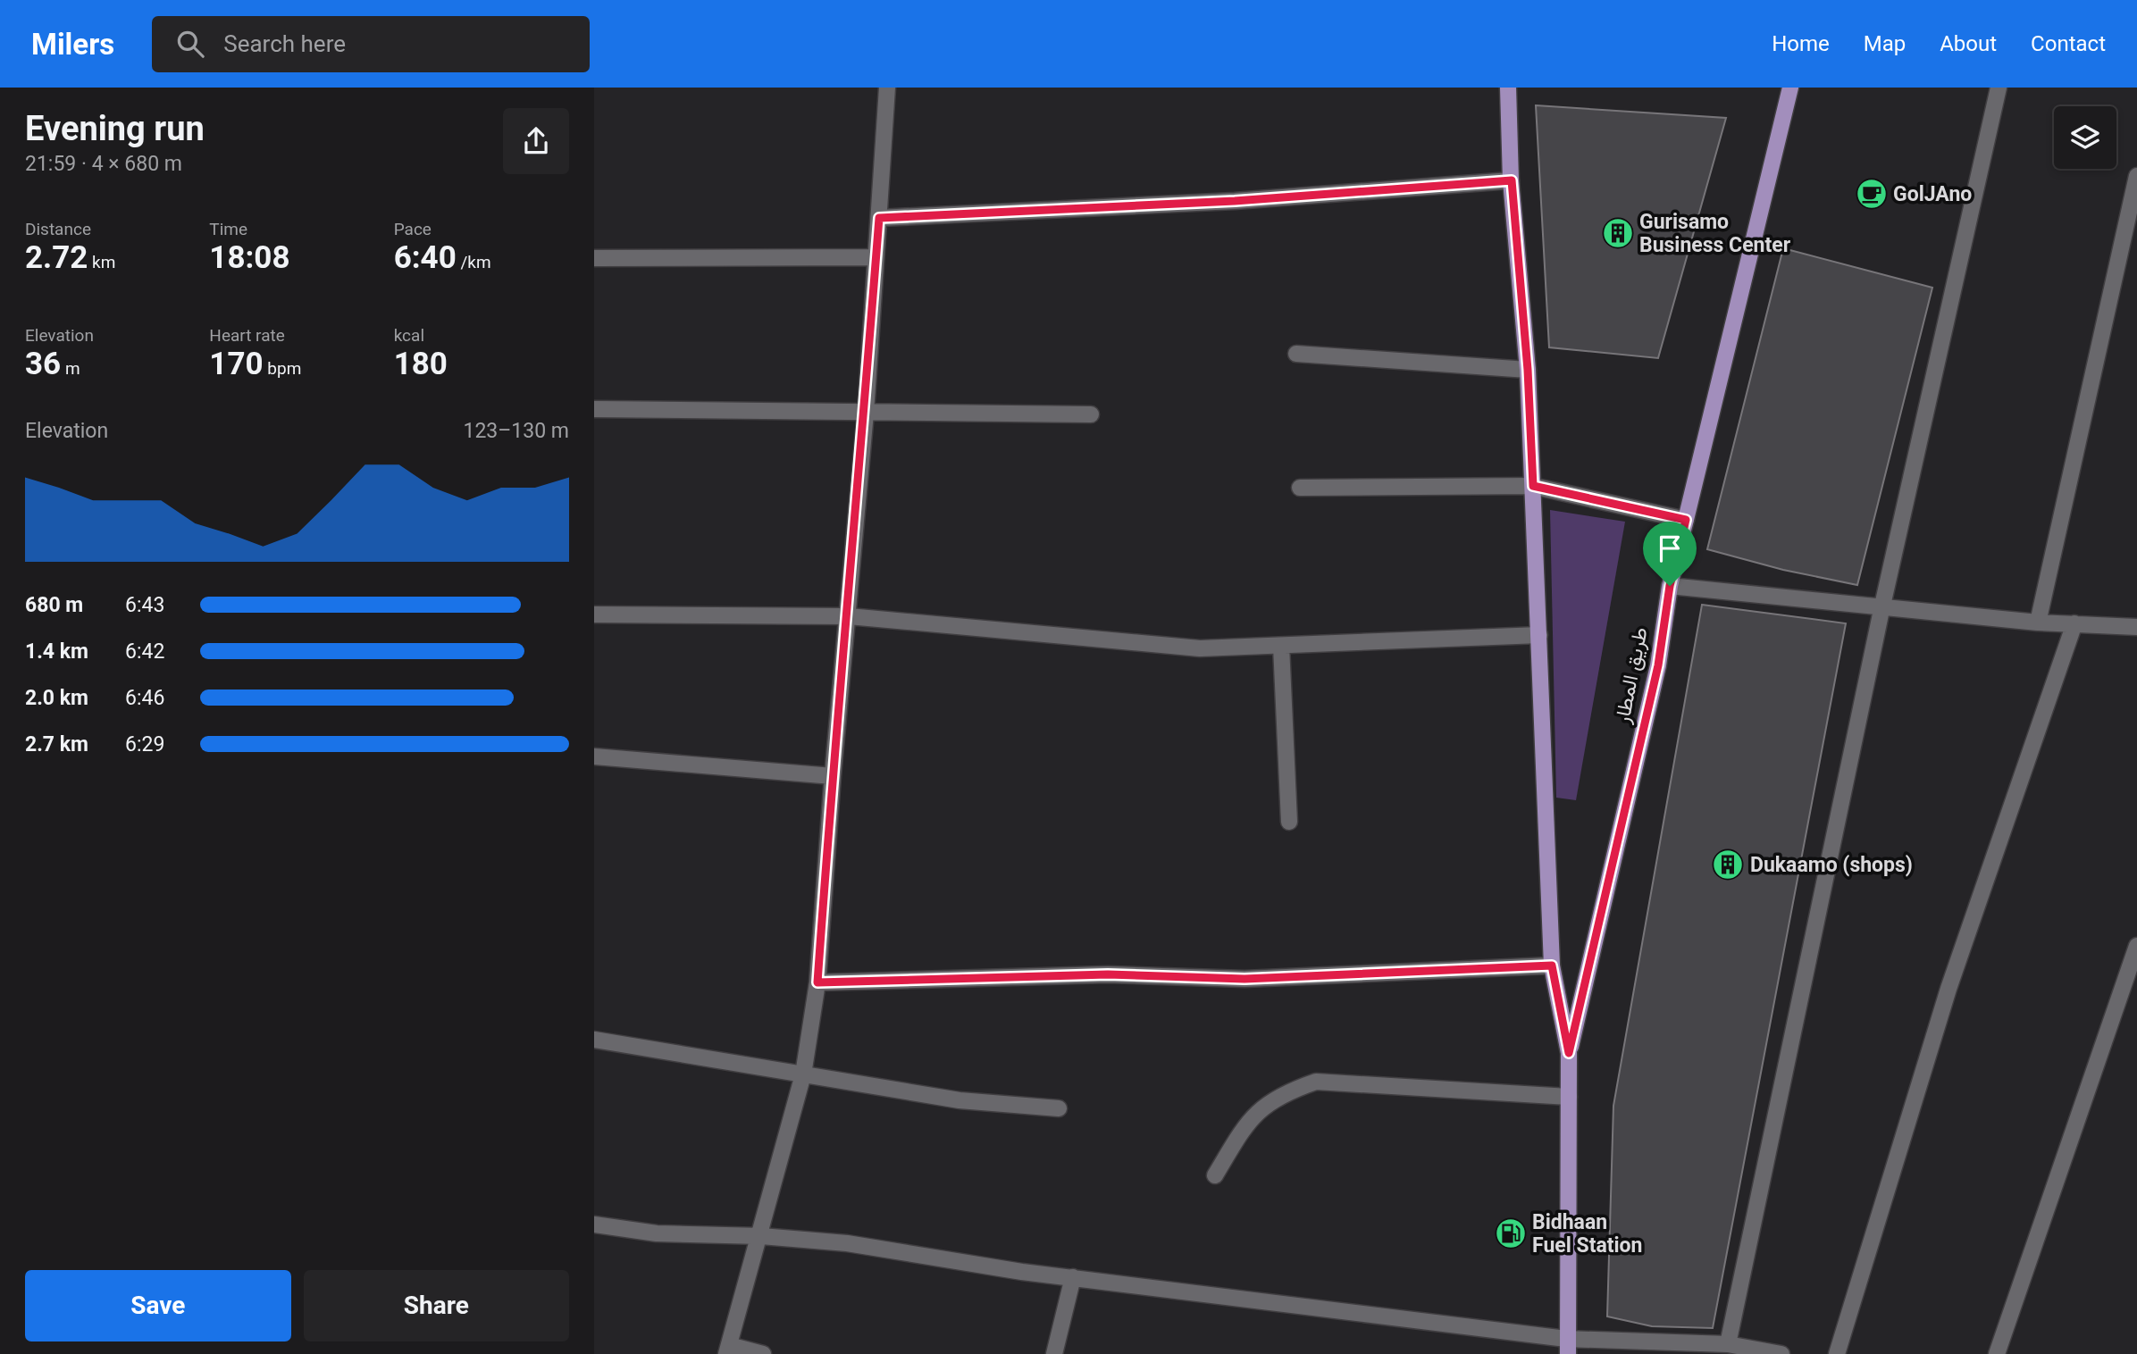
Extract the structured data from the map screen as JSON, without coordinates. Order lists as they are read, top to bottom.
{
  "streets": {
    "main road": ["طريق المطار"]
  },
  "places": {
    "cafe": ["GolJAno"],
    "building": ["Gurisamo Business Center", "Dukaamo (shops)"],
    "fuel station": ["Bidhaan Fuel Station"]
  },
  "page": {
    "header": "Milers",
    "search": "Search here",
    "nav": [
      "Home",
      "Map",
      "About",
      "Contact"
    ],
    "heading": ["Evening run", "21:59 · 4 × 680 m"],
    "stats": [
      ["Distance", "2.72 km"],
      ["Time", "18:08"],
      ["Pace", "6:40 /km"],
      ["Elevation", "36 m"],
      ["Heart rate", "170 bpm"],
      ["kcal", "180"]
    ],
    "chart": ["Elevation", "123–130 m"],
    "list": [
      {
        "name": "680 m",
        "note": "6:43"
      },
      {
        "name": "1.4 km",
        "note": "6:42"
      },
      {
        "name": "2.0 km",
        "note": "6:46"
      },
      {
        "name": "2.7 km",
        "note": "6:29"
      }
    ],
    "buttons": ["Save", "Share"]
  }
}
